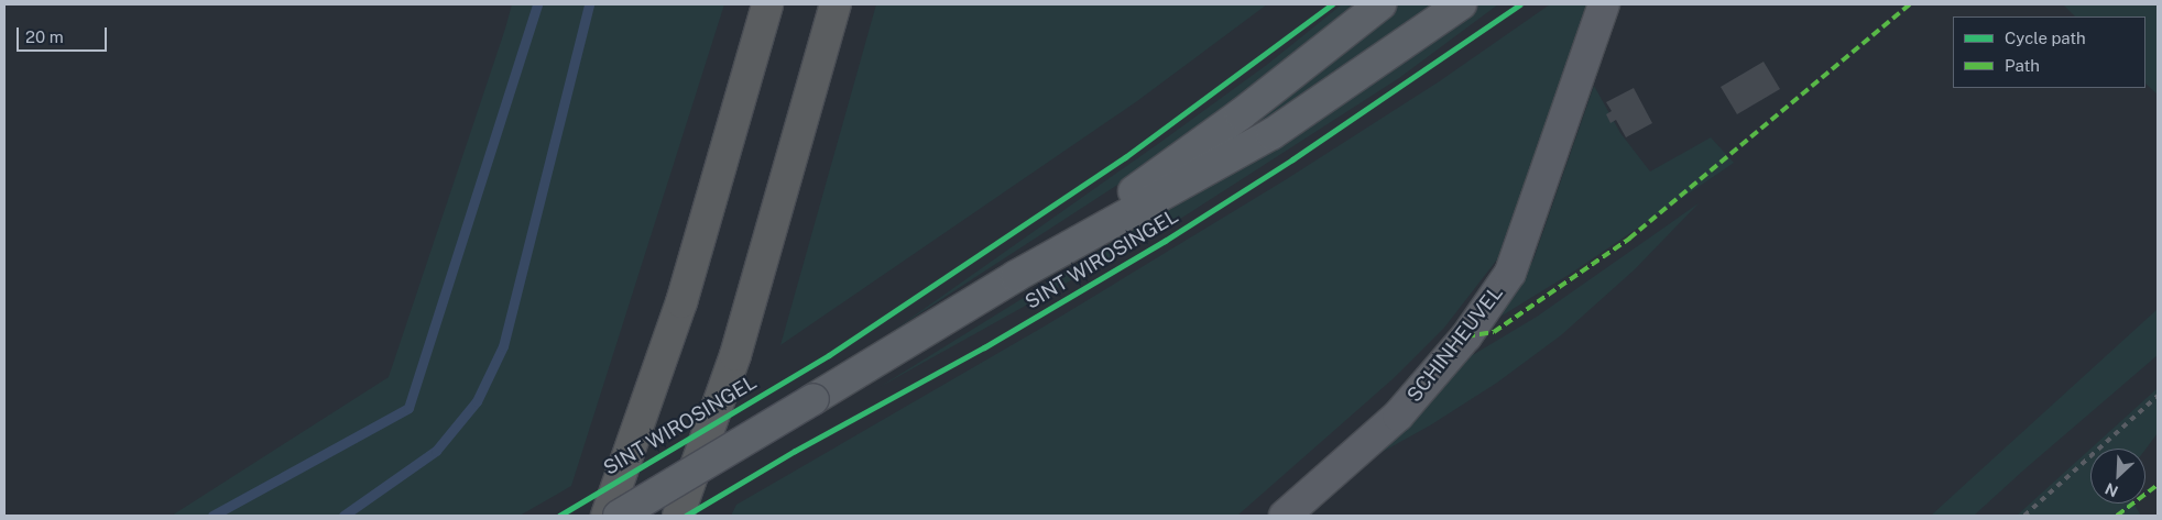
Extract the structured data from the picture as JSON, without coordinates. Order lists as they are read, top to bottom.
{
  "streets": {
    "main road": ["SINT WIROSINGEL"],
    "street": ["SCHINHEUVEL"]
  },
  "legend": ["Cycle path", "Path"],
  "scale_bar": "20 m",
  "north": "bottom left"
}
